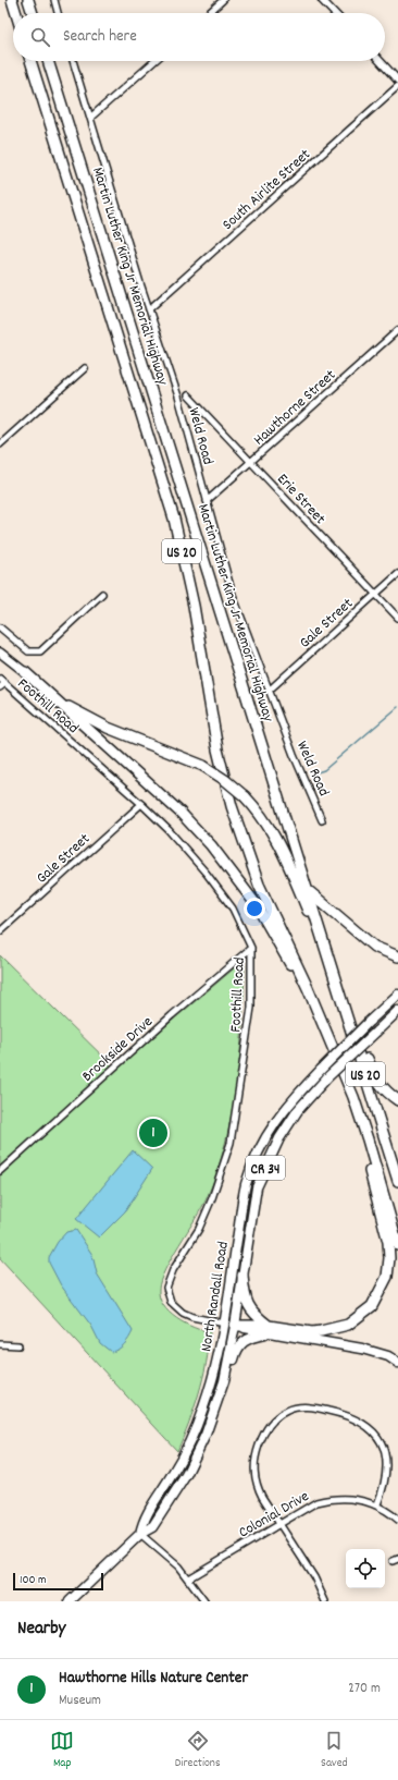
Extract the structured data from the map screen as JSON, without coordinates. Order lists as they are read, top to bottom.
{
  "streets": {
    "highway": ["Martin Luther King Jr Memorial Highway", "US 20"],
    "main road": ["CR 34", "North Randall Road"],
    "street": [
      "South Airlite Street",
      "Hawthorne Street",
      "Weld Road",
      "Erie Street",
      "Gale Street",
      "Foothill Road",
      "Brookside Drive",
      "Colonial Drive"
    ]
  },
  "crossings": [
    ["South Airlite Street", "Weld Road"],
    ["Martin Luther King Jr Memorial Highway", "US 20"],
    ["Hawthorne Street", "Weld Road"],
    ["Hawthorne Street", "Erie Street"],
    ["Weld Road", "Gale Street"],
    ["Erie Street", "Gale Street"],
    ["Gale Street", "Foothill Road"],
    ["Foothill Road", "Brookside Drive"],
    ["Foothill Road", "North Randall Road"]
  ],
  "scale_bar": "100 m",
  "page": {
    "search": "Search here",
    "pins": "1",
    "scale": "100 m",
    "heading": "Nearby",
    "list": [
      {
        "mark": "1",
        "name": "Hawthorne Hills Nature Center",
        "note": "Museum",
        "value": "270 m"
      }
    ],
    "nav": ["Map", "Directions", "Saved"]
  }
}
